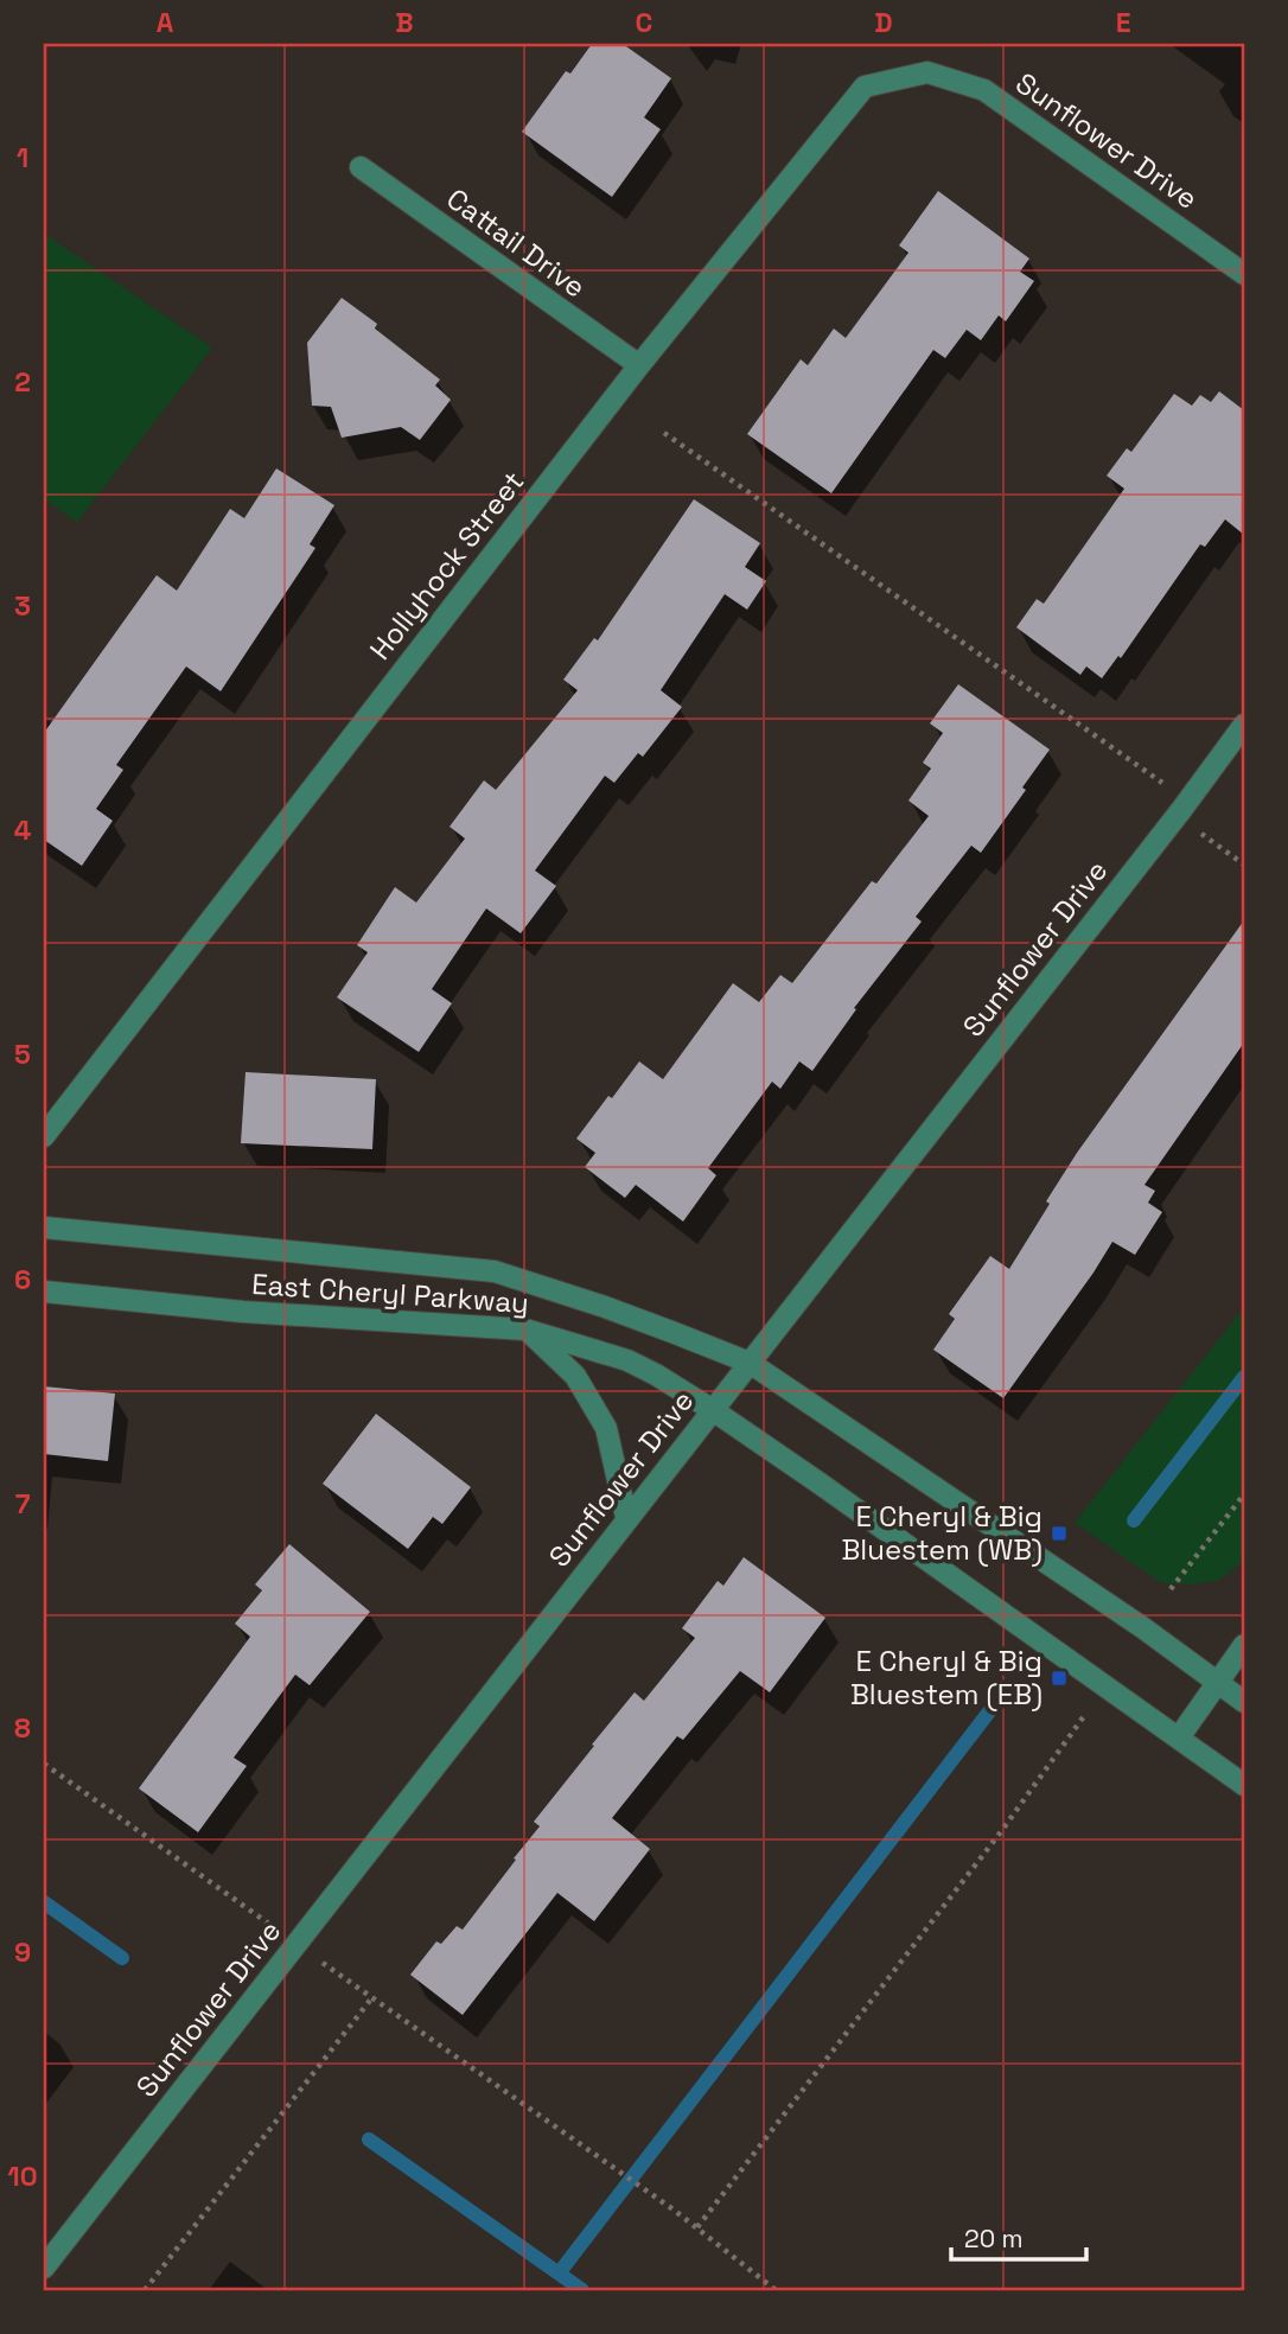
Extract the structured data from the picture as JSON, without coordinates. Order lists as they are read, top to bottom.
{
  "streets": {
    "street": [
      "Sunflower Drive",
      "Cattail Drive",
      "Hollyhock Street",
      "East Cheryl Parkway"
    ]
  },
  "crossings": [
    ["Sunflower Drive", "Hollyhock Street"],
    ["Sunflower Drive", "East Cheryl Parkway"],
    ["Cattail Drive", "Hollyhock Street"]
  ],
  "places": {
    "transit": ["E Cheryl & Big Bluestem (WB)", "E Cheryl & Big Bluestem (EB)"]
  },
  "scale_bar": "20 m",
  "grid": {
    "columns": [
      "A",
      "B",
      "C",
      "D",
      "E"
    ],
    "rows": [
      "1",
      "2",
      "3",
      "4",
      "5",
      "6",
      "7",
      "8",
      "9",
      "10"
    ]
  }
}
